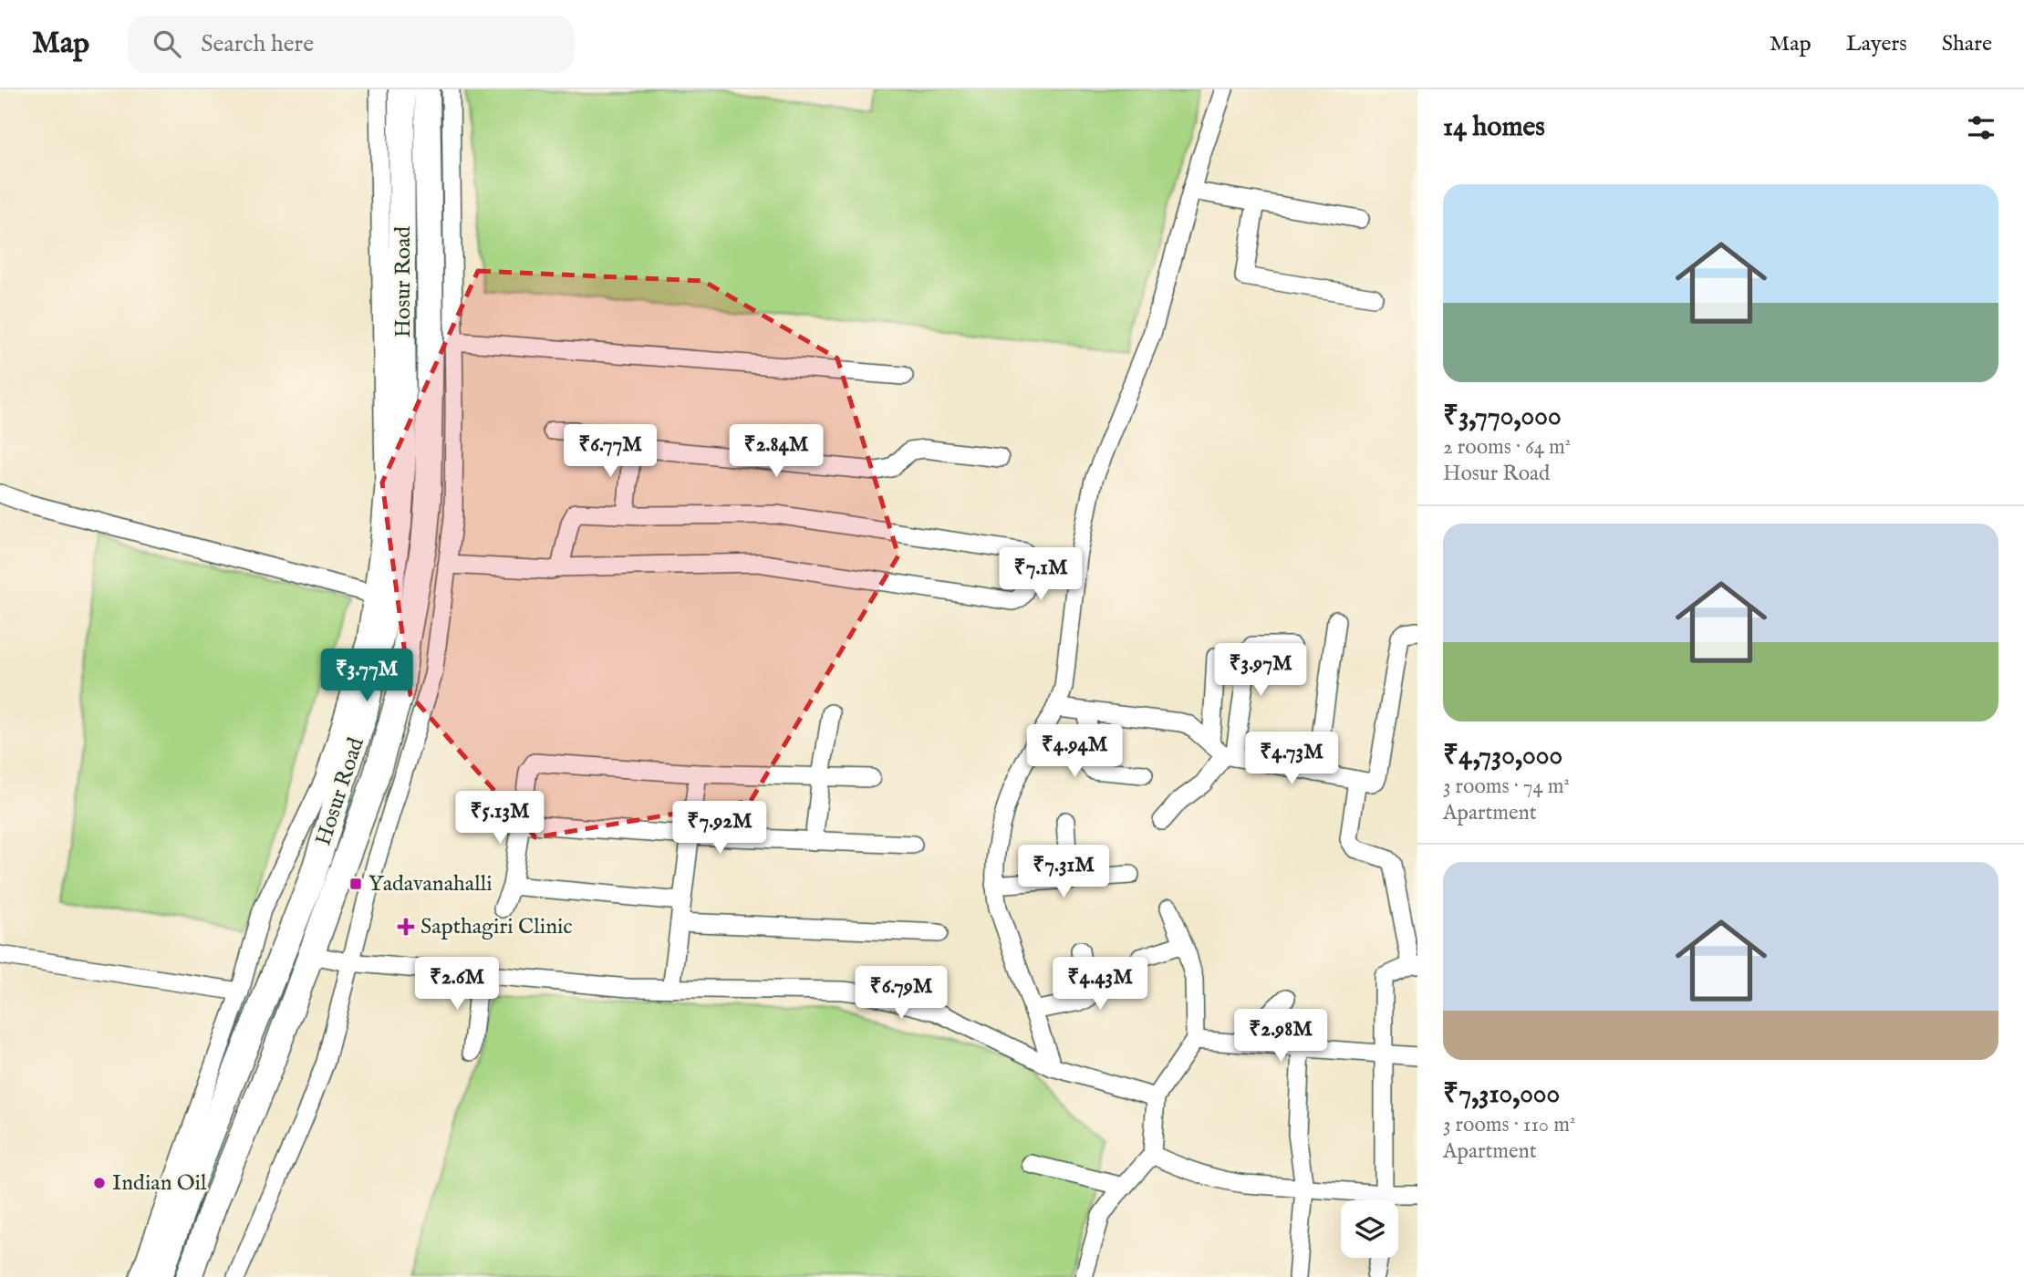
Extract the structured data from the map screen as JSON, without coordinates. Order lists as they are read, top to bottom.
{
  "streets": {
    "highway": ["Hosur Road"]
  },
  "places": {
    "transit": ["Yadavanahalli"],
    "health": ["Sapthagiri Clinic"],
    "other": ["Indian Oil"]
  },
  "page": {
    "header": "Map",
    "search": "Search here",
    "nav": ["Map", "Layers", "Share"],
    "heading": "14 homes",
    "list": [
      {
        "name": "₹3,770,000",
        "note": "2 rooms · 64 m² · Hosur Road"
      },
      {
        "name": "₹4,730,000",
        "note": "3 rooms · 74 m² · Apartment"
      },
      {
        "name": "₹7,310,000",
        "note": "3 rooms · 110 m² · Apartment"
      }
    ],
    "price": [
      "₹6.77M",
      "₹2.84M",
      "₹7.1M",
      "₹3.97M",
      "₹3.77M",
      "₹4.94M",
      "₹4.73M",
      "₹5.13M",
      "₹7.92M",
      "₹7.31M",
      "₹2.6M",
      "₹4.43M",
      "₹6.79M",
      "₹2.98M"
    ]
  }
}
